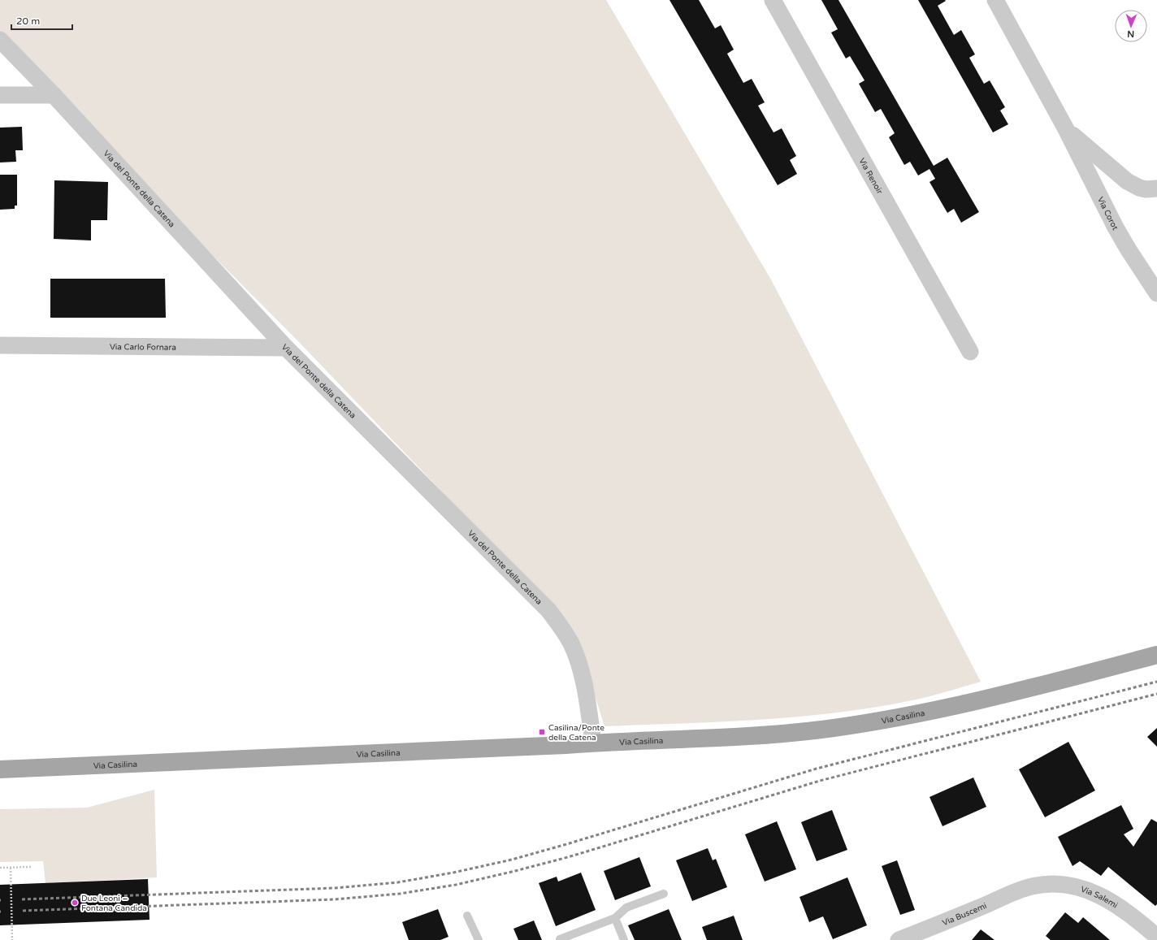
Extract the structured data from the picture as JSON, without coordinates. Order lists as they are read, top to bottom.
{
  "streets": {
    "main road": ["Via Casilina"],
    "street": [
      "Via Renoir",
      "Via del Ponte della Catena",
      "Via Corot",
      "Via Carlo Fornara",
      "Via Salemi",
      "Via Buscemi"
    ]
  },
  "crossings": [
    ["Via del Ponte della Catena", "Via Carlo Fornara"],
    ["Via del Ponte della Catena", "Via Casilina"],
    ["Via Salemi", "Via Buscemi"]
  ],
  "places": {
    "transit": ["Casilina/Ponte della Catena"],
    "other": ["Due Leoni – Fontana Candida"]
  },
  "scale_bar": "20 m",
  "north": "bottom"
}
